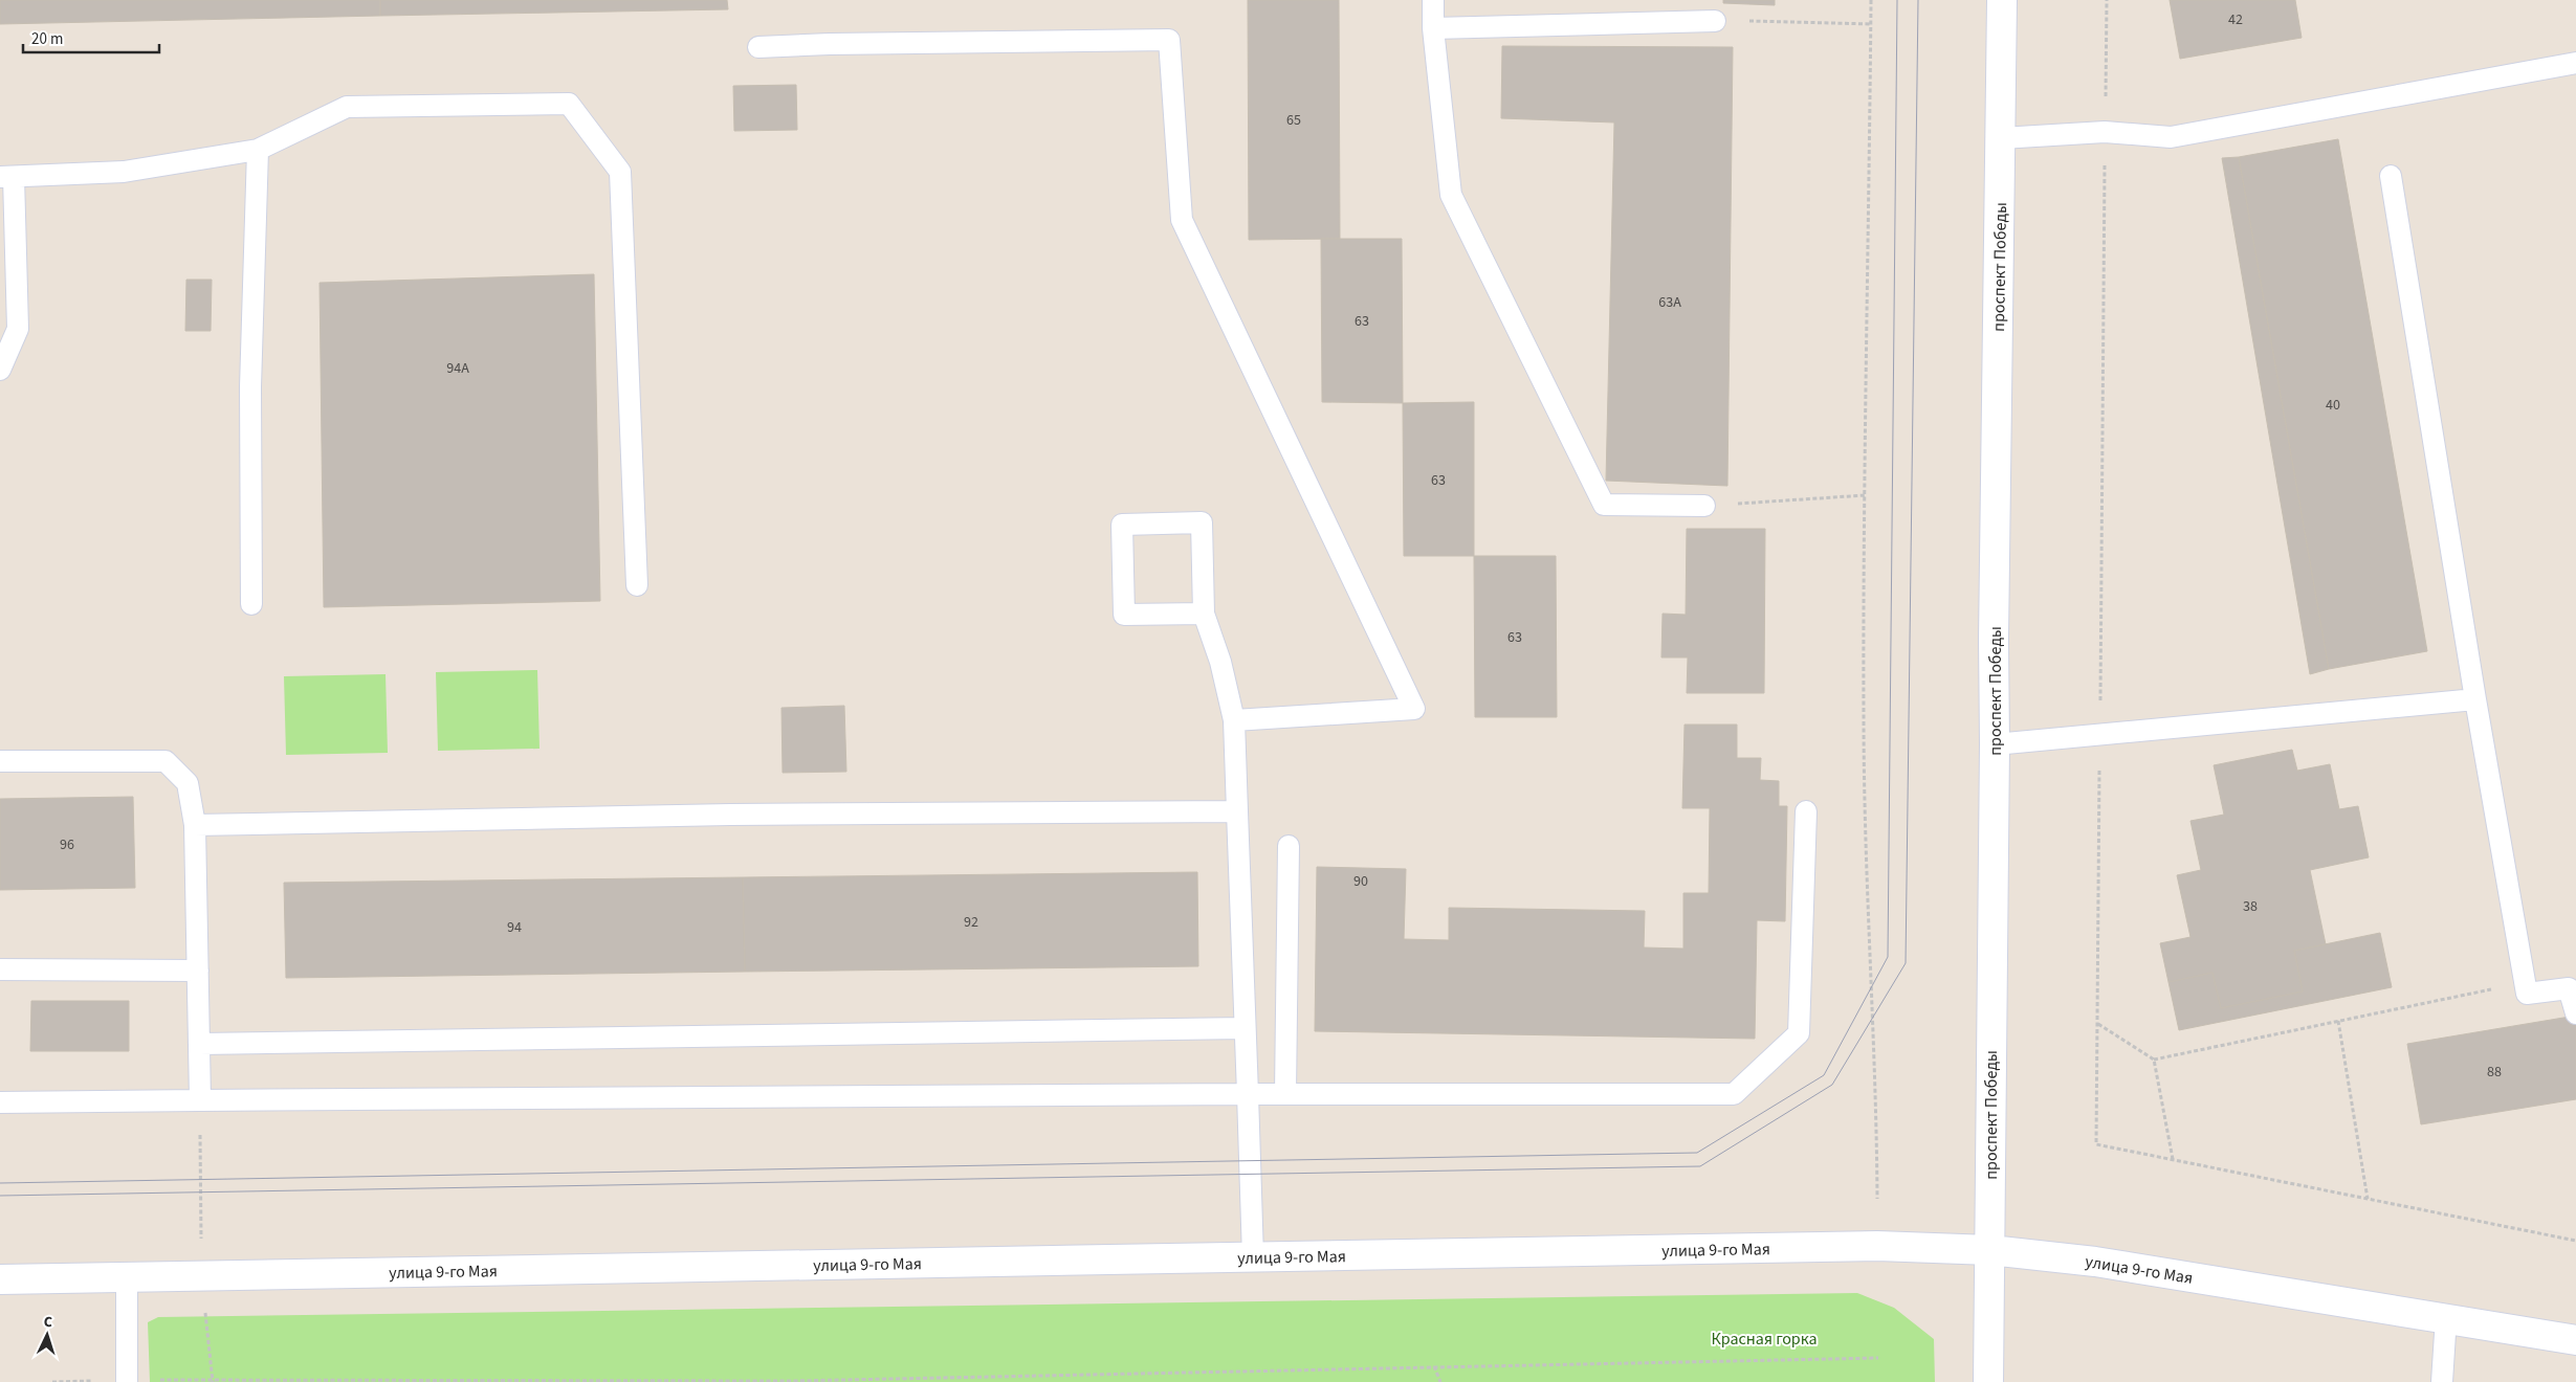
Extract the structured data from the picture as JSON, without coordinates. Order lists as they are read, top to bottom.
{
  "streets": {
    "street": ["проспект Победы", "улица 9-го Мая"]
  },
  "crossings": [
    ["проспект Победы", "улица 9-го Мая"]
  ],
  "parks": ["Красная горка"],
  "house_numbers": [
    "42",
    "65",
    "63А",
    "63",
    "94А",
    "40",
    "63",
    "63",
    "96",
    "90",
    "38",
    "92",
    "94",
    "88"
  ],
  "scale_bar": "20 m",
  "north": "top"
}
